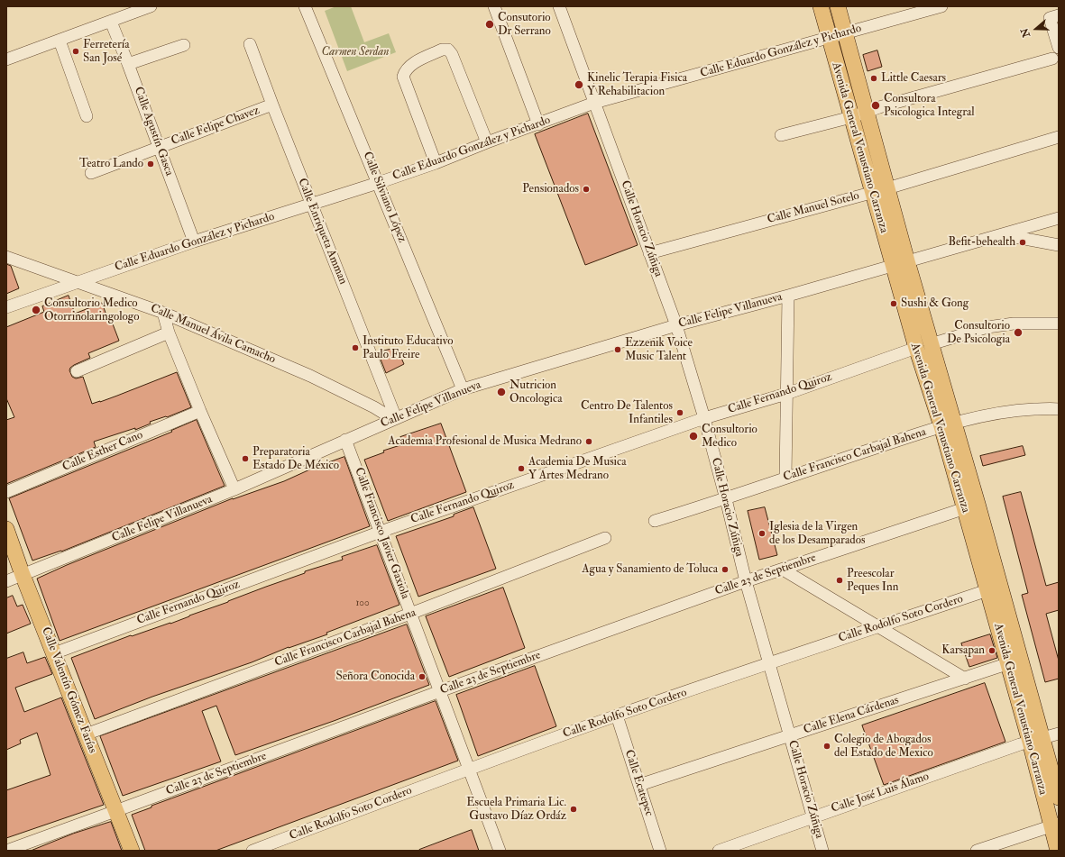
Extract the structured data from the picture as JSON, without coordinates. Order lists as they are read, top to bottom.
{
  "streets": {
    "main road": ["Avenida General Venustiano Carranza", "Calle Valentín Gómez Farías"],
    "street": [
      "Calle Eduardo González y Pichardo",
      "Calle Felipe Chavez",
      "Calle Agustín Gasca",
      "Calle Silviano López",
      "Calle Manuel Sotelo",
      "Calle Horacio Zúñiga",
      "Calle Enriqueta Amman",
      "Calle Felipe Villanueva",
      "Calle Manuel Ávila Camacho",
      "Calle Fernando Quiroz",
      "Calle Esther Cano",
      "Calle Francisco Carbajal Bahena",
      "Calle Francisco Javier Gaxiola",
      "Calle 23 de Septiembre",
      "Calle Rodolfo Soto Cordero",
      "Calle Elena Cárdenas",
      "Calle Ecatepec",
      "Calle José Luis Álamo"
    ]
  },
  "crossings": [
    ["Calle Eduardo González y Pichardo", "Calle Agustín Gasca"],
    ["Calle Eduardo González y Pichardo", "Avenida General Venustiano Carranza"],
    ["Calle Eduardo González y Pichardo", "Calle Silviano López"],
    ["Calle Eduardo González y Pichardo", "Calle Horacio Zúñiga"],
    ["Calle Eduardo González y Pichardo", "Calle Enriqueta Amman"],
    ["Calle Eduardo González y Pichardo", "Calle Manuel Ávila Camacho"],
    ["Calle Felipe Chavez", "Calle Agustín Gasca"],
    ["Calle Felipe Chavez", "Calle Enriqueta Amman"],
    ["Avenida General Venustiano Carranza", "Calle Manuel Sotelo"],
    ["Avenida General Venustiano Carranza", "Calle Felipe Villanueva"],
    ["Avenida General Venustiano Carranza", "Calle Fernando Quiroz"],
    ["Avenida General Venustiano Carranza", "Calle Francisco Carbajal Bahena"],
    ["Avenida General Venustiano Carranza", "Calle 23 de Septiembre"],
    ["Avenida General Venustiano Carranza", "Calle Rodolfo Soto Cordero"],
    ["Avenida General Venustiano Carranza", "Calle Elena Cárdenas"],
    ["Avenida General Venustiano Carranza", "Calle José Luis Álamo"],
    ["Calle Silviano López", "Calle Felipe Villanueva"],
    ["Calle Manuel Sotelo", "Calle Horacio Zúñiga"],
    ["Calle Horacio Zúñiga", "Calle Felipe Villanueva"],
    ["Calle Horacio Zúñiga", "Calle Fernando Quiroz"],
    ["Calle Horacio Zúñiga", "Calle Francisco Carbajal Bahena"],
    ["Calle Horacio Zúñiga", "Calle 23 de Septiembre"],
    ["Calle Horacio Zúñiga", "Calle Rodolfo Soto Cordero"],
    ["Calle Horacio Zúñiga", "Calle Elena Cárdenas"],
    ["Calle Horacio Zúñiga", "Calle José Luis Álamo"],
    ["Calle Enriqueta Amman", "Calle Felipe Villanueva"],
    ["Calle Enriqueta Amman", "Calle Manuel Ávila Camacho"],
    ["Calle Felipe Villanueva", "Calle Manuel Ávila Camacho"],
    ["Calle Felipe Villanueva", "Calle Francisco Javier Gaxiola"],
    ["Calle Felipe Villanueva", "Calle Valentín Gómez Farías"],
    ["Calle Fernando Quiroz", "Calle Francisco Javier Gaxiola"],
    ["Calle Fernando Quiroz", "Calle Valentín Gómez Farías"],
    ["Calle Francisco Carbajal Bahena", "Calle Francisco Javier Gaxiola"],
    ["Calle Francisco Carbajal Bahena", "Calle Valentín Gómez Farías"],
    ["Calle Francisco Javier Gaxiola", "Calle 23 de Septiembre"],
    ["Calle Francisco Javier Gaxiola", "Calle Rodolfo Soto Cordero"],
    ["Calle 23 de Septiembre", "Calle Valentín Gómez Farías"],
    ["Calle Rodolfo Soto Cordero", "Calle Ecatepec"],
    ["Calle Elena Cárdenas", "Calle Ecatepec"]
  ],
  "parks": ["Carmen Serdan"],
  "places": [
    "Consutorio Dr Serrano",
    "Ferretería San José",
    "Little Caesars",
    "Kinelic Terapia Fisica Y Rehabilitacion",
    "Consultora Psicologica Integral",
    "Teatro Lando",
    "Pensionados",
    "Befit-behealth",
    "Sushi & Gong",
    "Consultorio Medico Otorrinolaringologo",
    "Consultorio De Psicologia",
    "Instituto Educativo Paulo Freire",
    "Ezzenik Voice Music Talent",
    "Nutricion Oncologica",
    "Centro De Talentos Infantiles",
    "Consultorio Medico",
    "Academia Profesional de Musica Medrano",
    "Preparatoria Estado De México",
    "Academia De Musica Y Artes Medrano",
    "Iglesia de la Virgen de los Desamparados",
    "Agua y Sanamiento de Toluca",
    "Preescolar Peques Inn",
    "Karsapan",
    "Señora Conocida",
    "Colegio de Abogados del Estado de Mexico",
    "Escuela Primaria Lic. Gustavo Díaz Ordáz"
  ],
  "house_numbers": ["100"],
  "north": "left"
}
